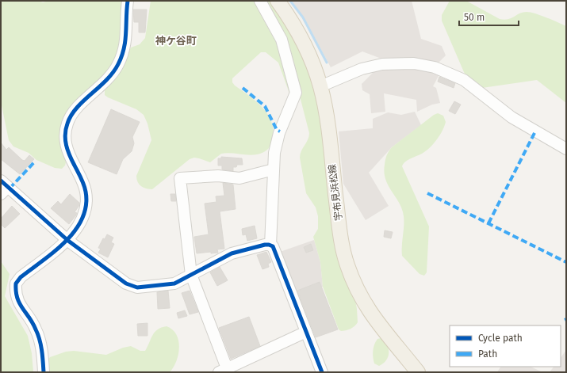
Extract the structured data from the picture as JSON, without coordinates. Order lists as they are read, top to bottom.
{
  "streets": {
    "main road": ["宇布見浜松線"]
  },
  "districts": ["神ケ谷町"],
  "legend": ["Cycle path", "Path"],
  "scale_bar": "50 m"
}
